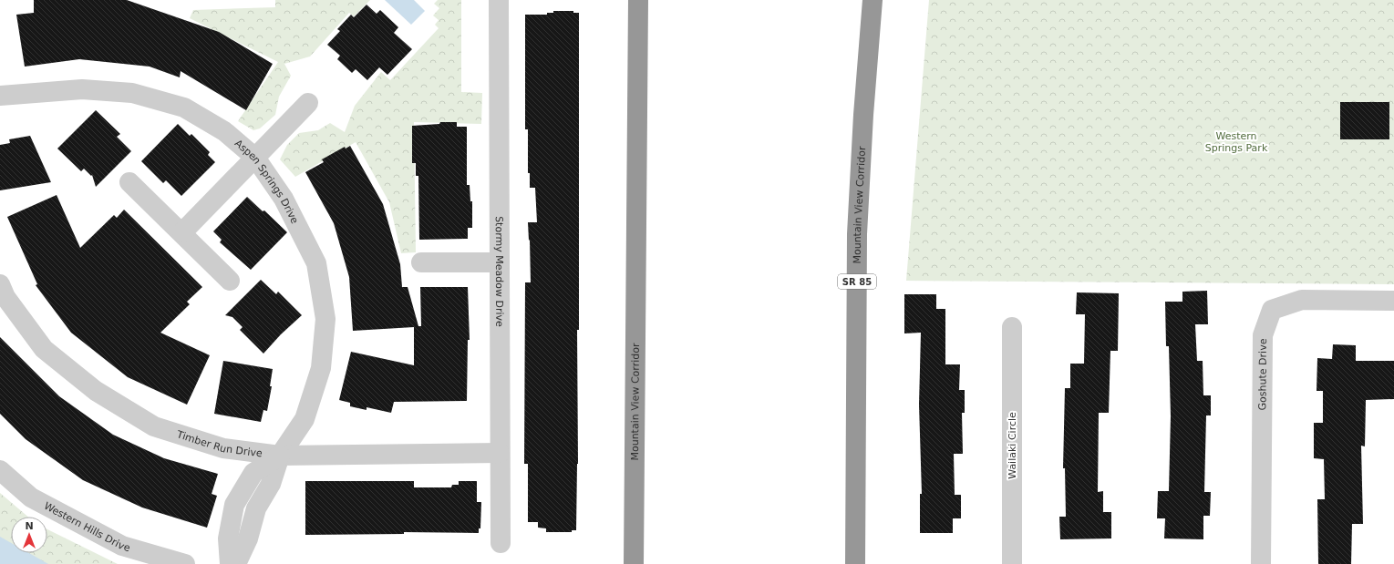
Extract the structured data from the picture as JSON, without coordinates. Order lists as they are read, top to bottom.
{
  "streets": {
    "highway": ["Mountain View Corridor", "SR 85"],
    "street": [
      "Aspen Springs Drive",
      "Stormy Meadow Drive",
      "Goshute Drive",
      "Timber Run Drive",
      "Wailaki Circle",
      "Western Hills Drive"
    ]
  },
  "crossings": [
    ["Aspen Springs Drive", "Timber Run Drive"],
    ["Stormy Meadow Drive", "Timber Run Drive"]
  ],
  "parks": ["Western Springs Park"],
  "north": "top"
}
